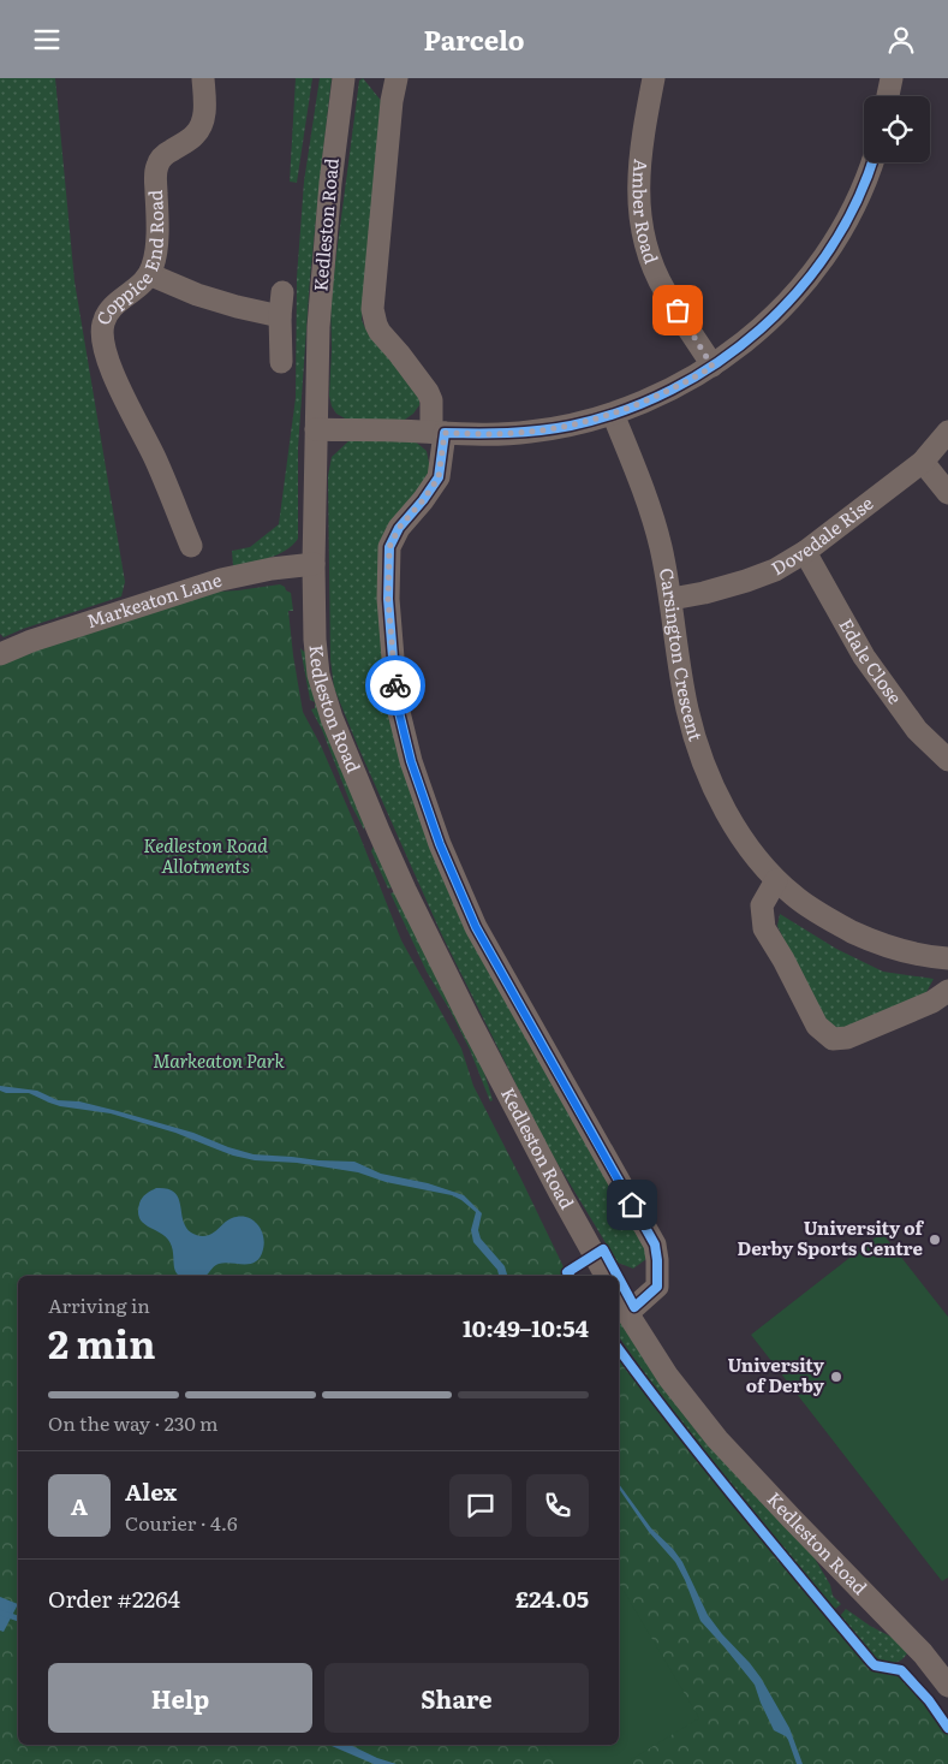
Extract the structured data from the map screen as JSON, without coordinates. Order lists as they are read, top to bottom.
{
  "streets": {
    "street": [
      "Amber Road",
      "Kedleston Road",
      "Coppice End Road",
      "Dovedale Rise",
      "Markeaton Lane",
      "Carsington Crescent",
      "Edale Close"
    ]
  },
  "crossings": [
    ["Kedleston Road", "Markeaton Lane"],
    ["Dovedale Rise", "Carsington Crescent"],
    ["Dovedale Rise", "Edale Close"]
  ],
  "parks": ["Kedleston Road Allotments", "Markeaton Park"],
  "places": ["University of Derby Sports Centre", "University of Derby"],
  "page": {
    "header": "Parcelo",
    "heading": ["2 min", "Arriving in", "10:49–10:54"],
    "panel": [
      "Alex",
      "Courier · 4.6",
      "Order #2264",
      "£24.05"
    ],
    "bar": "On the way · 230 m",
    "round": "A",
    "buttons": ["Help", "Share"]
  }
}
